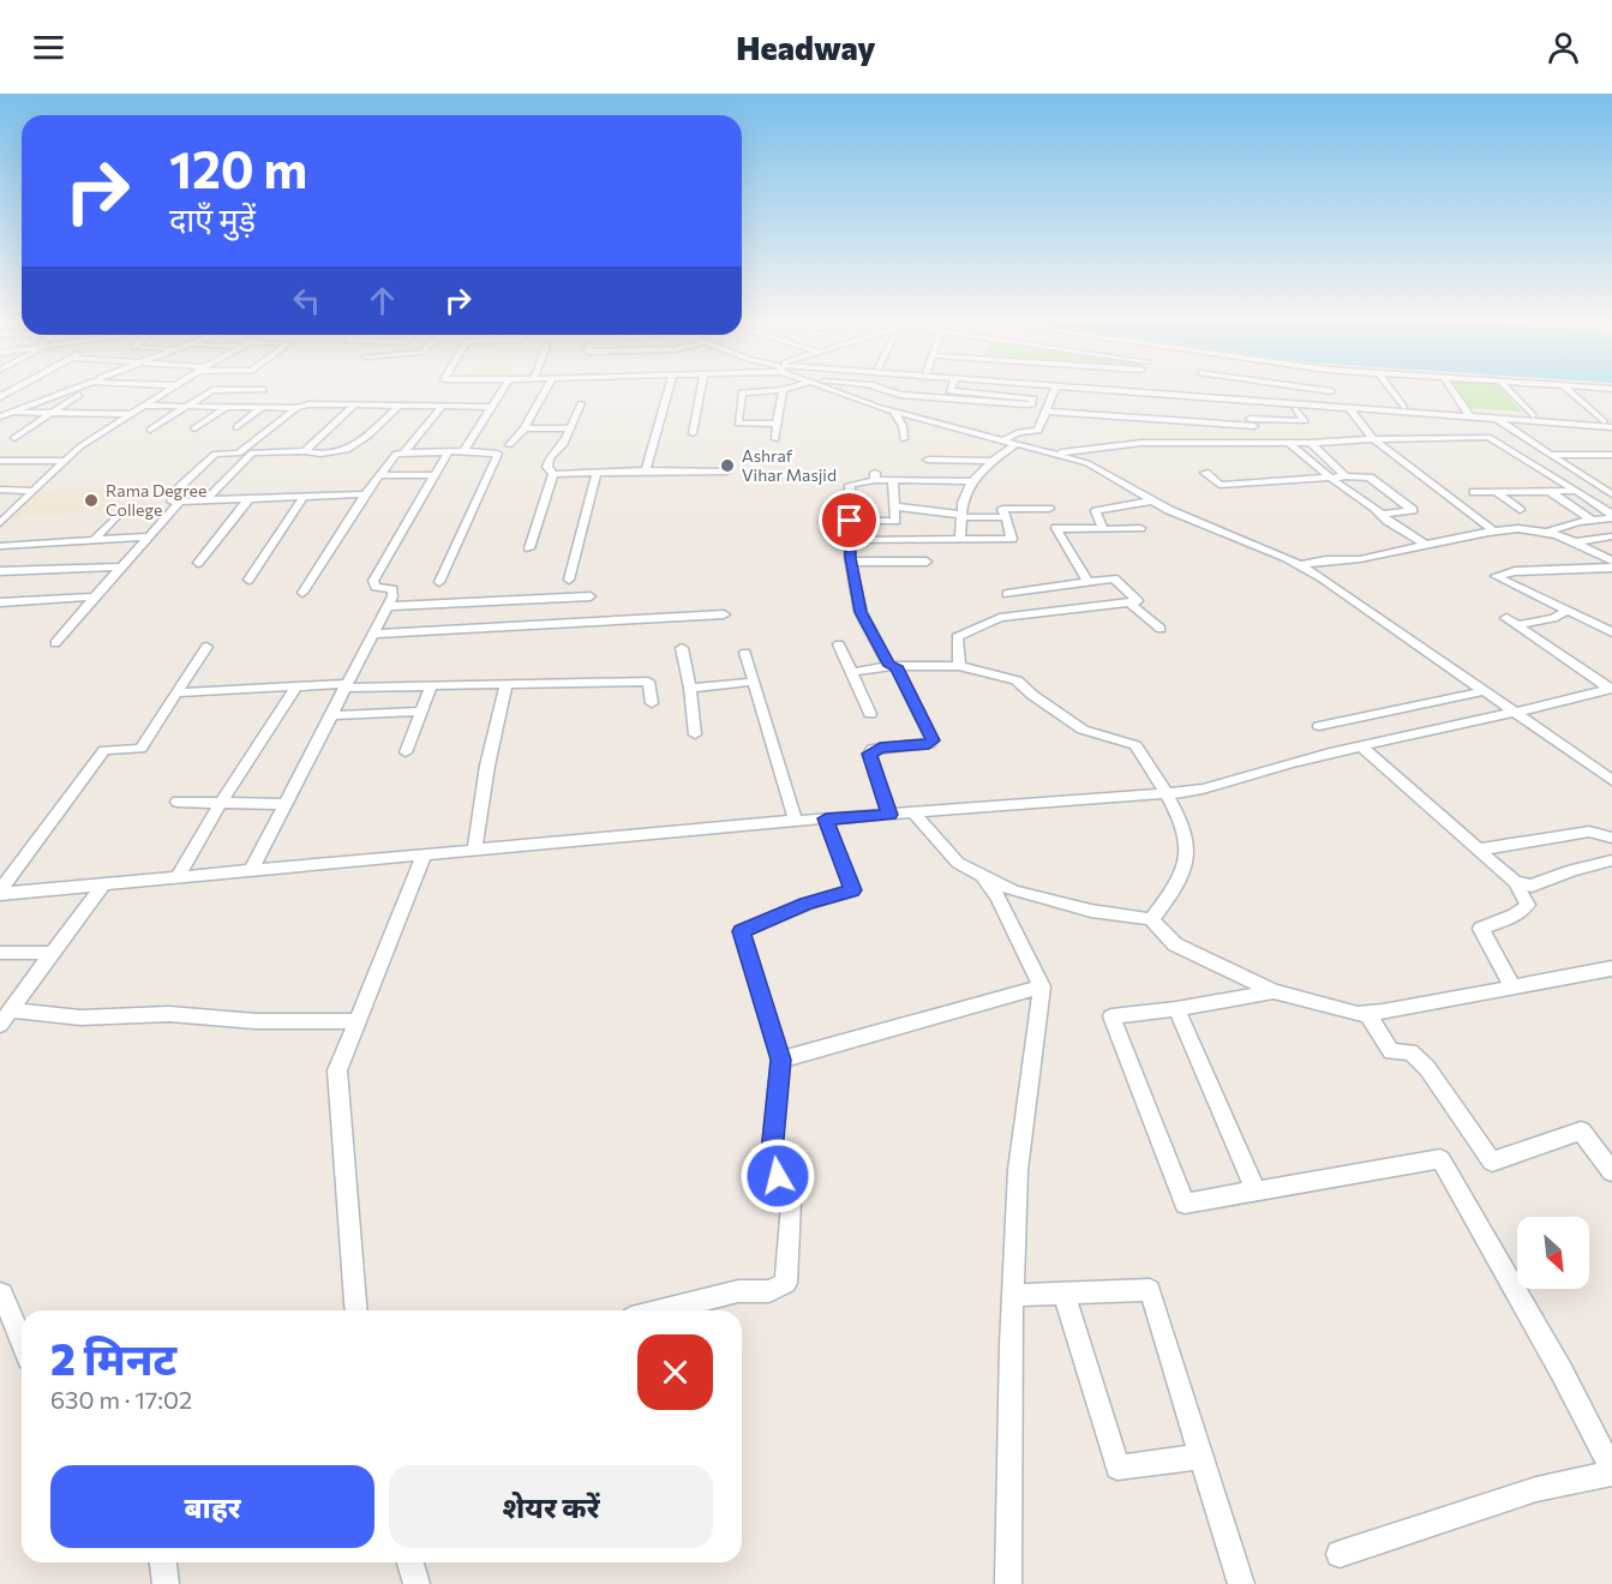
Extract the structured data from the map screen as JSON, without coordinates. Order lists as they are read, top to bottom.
{
  "places": ["Ashraf Vihar Masjid", "Rama Degree College"],
  "north": "bottom right",
  "page": {
    "header": "Headway",
    "turn": ["120 m", "दाएँ मुड़ें"],
    "heading": ["2 मिनट", "630 m · 17:02"],
    "buttons": ["बाहर", "शेयर करें"]
  }
}
